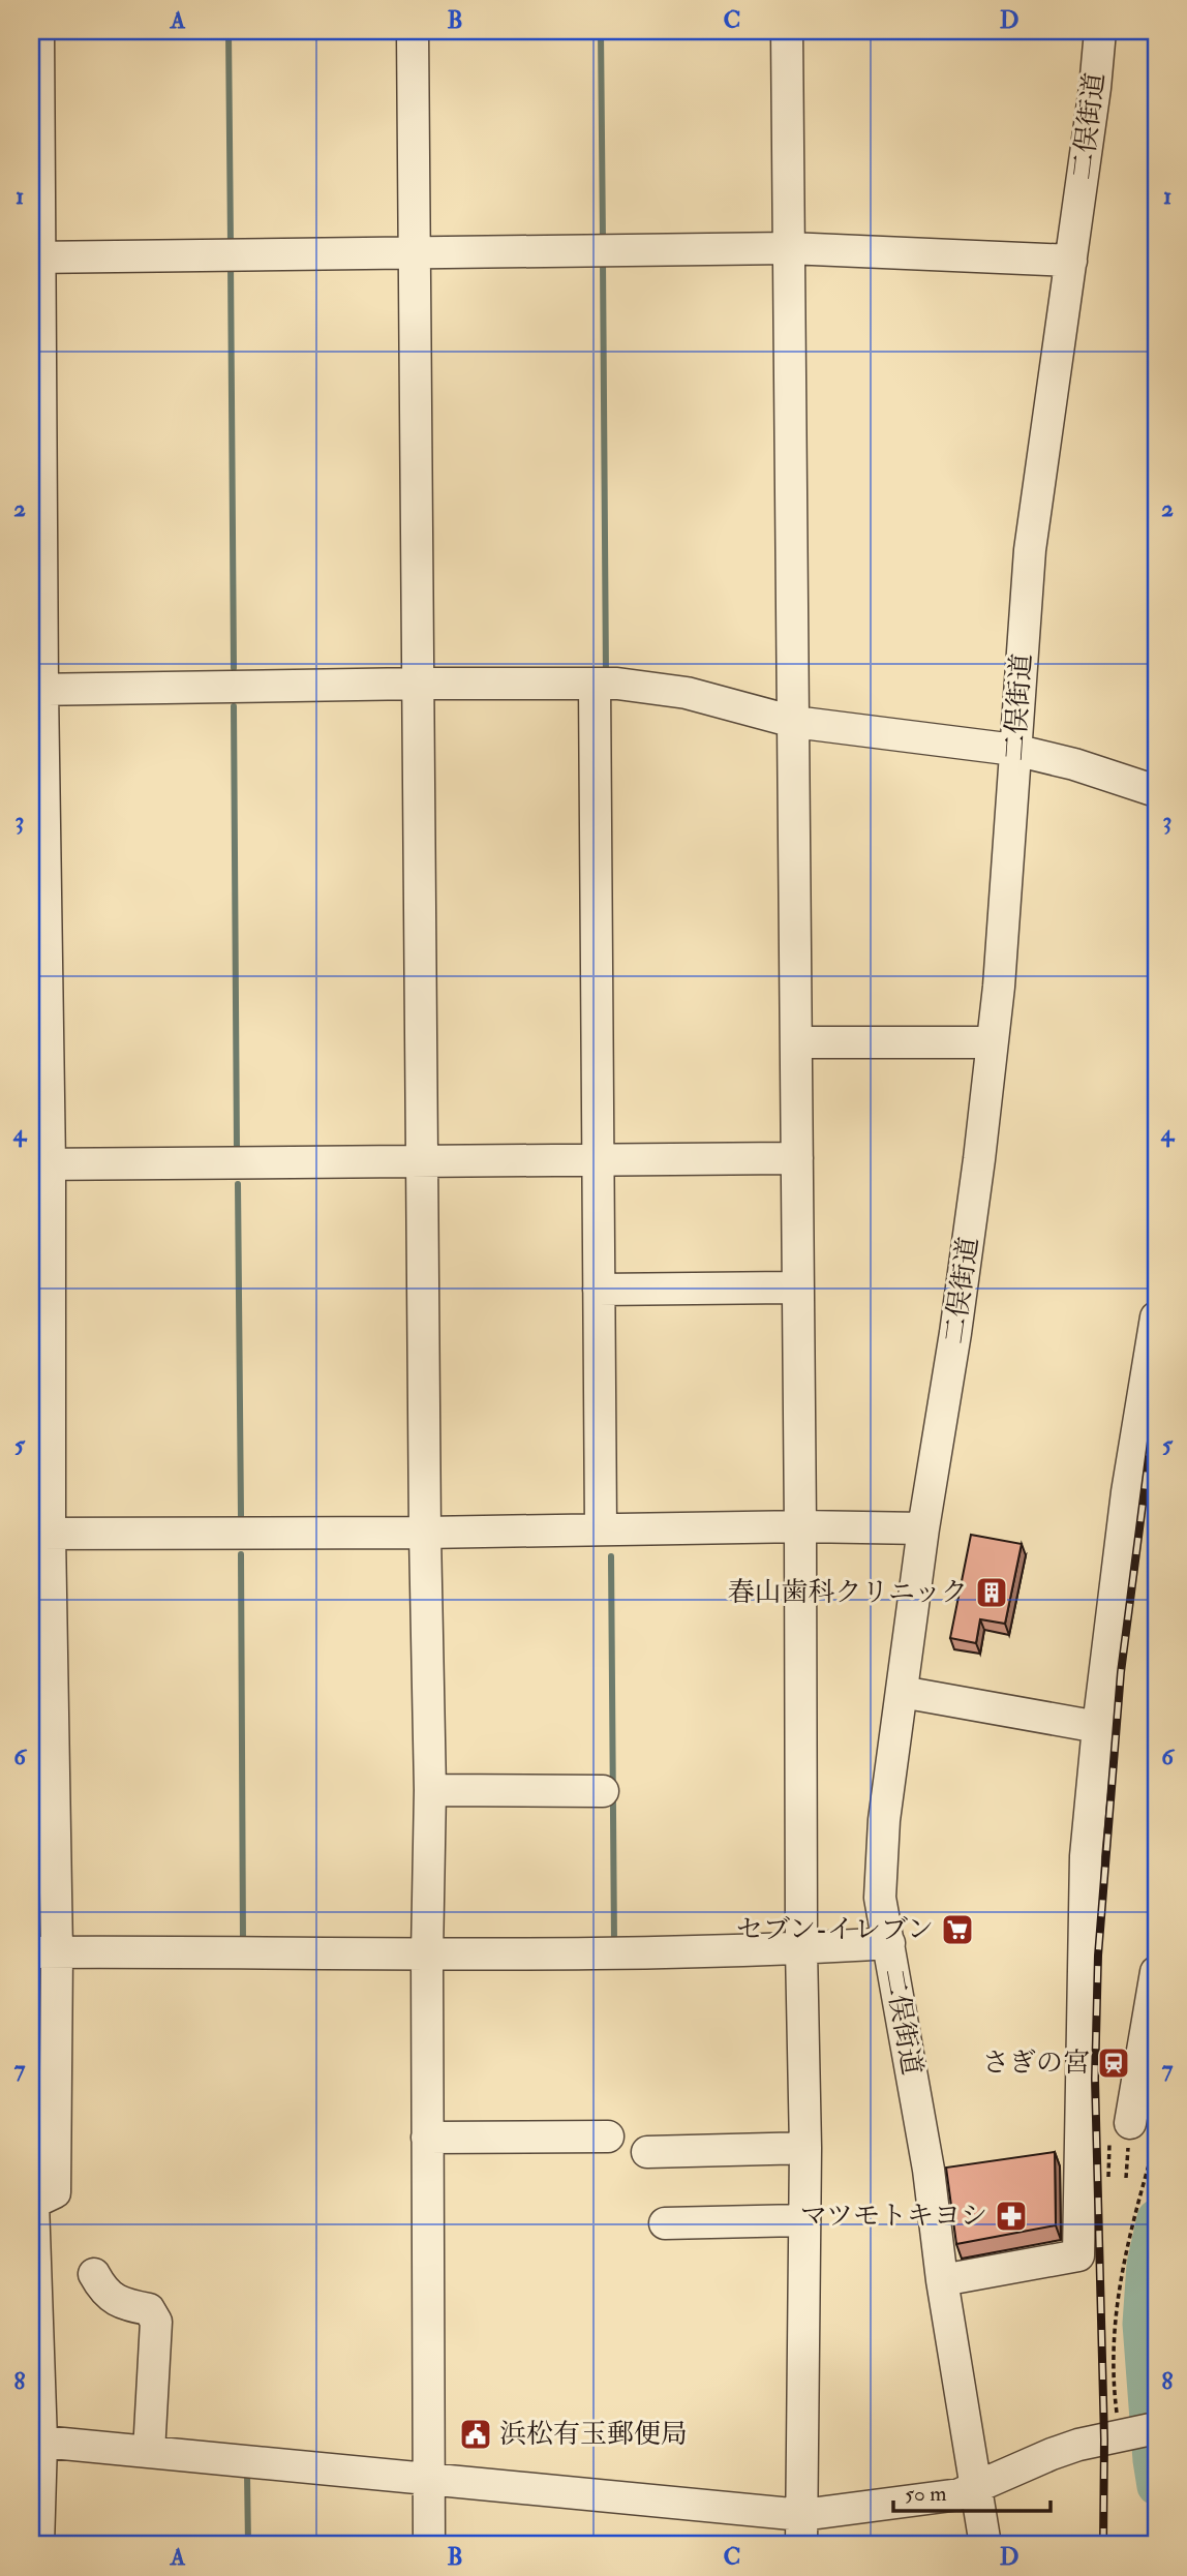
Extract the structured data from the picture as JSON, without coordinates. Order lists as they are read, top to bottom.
{
  "streets": {
    "street": ["二俣街道"]
  },
  "places": {
    "building": ["春山歯科クリニック"],
    "supermarket": ["セブン-イレブン"],
    "station": ["さぎの宮"],
    "pharmacy": ["マツモトキヨシ"],
    "public building": ["浜松有玉郵便局"]
  },
  "scale_bar": "50 m",
  "grid": {
    "columns": [
      "A",
      "B",
      "C",
      "D"
    ],
    "rows": [
      "1",
      "2",
      "3",
      "4",
      "5",
      "6",
      "7",
      "8"
    ]
  }
}
